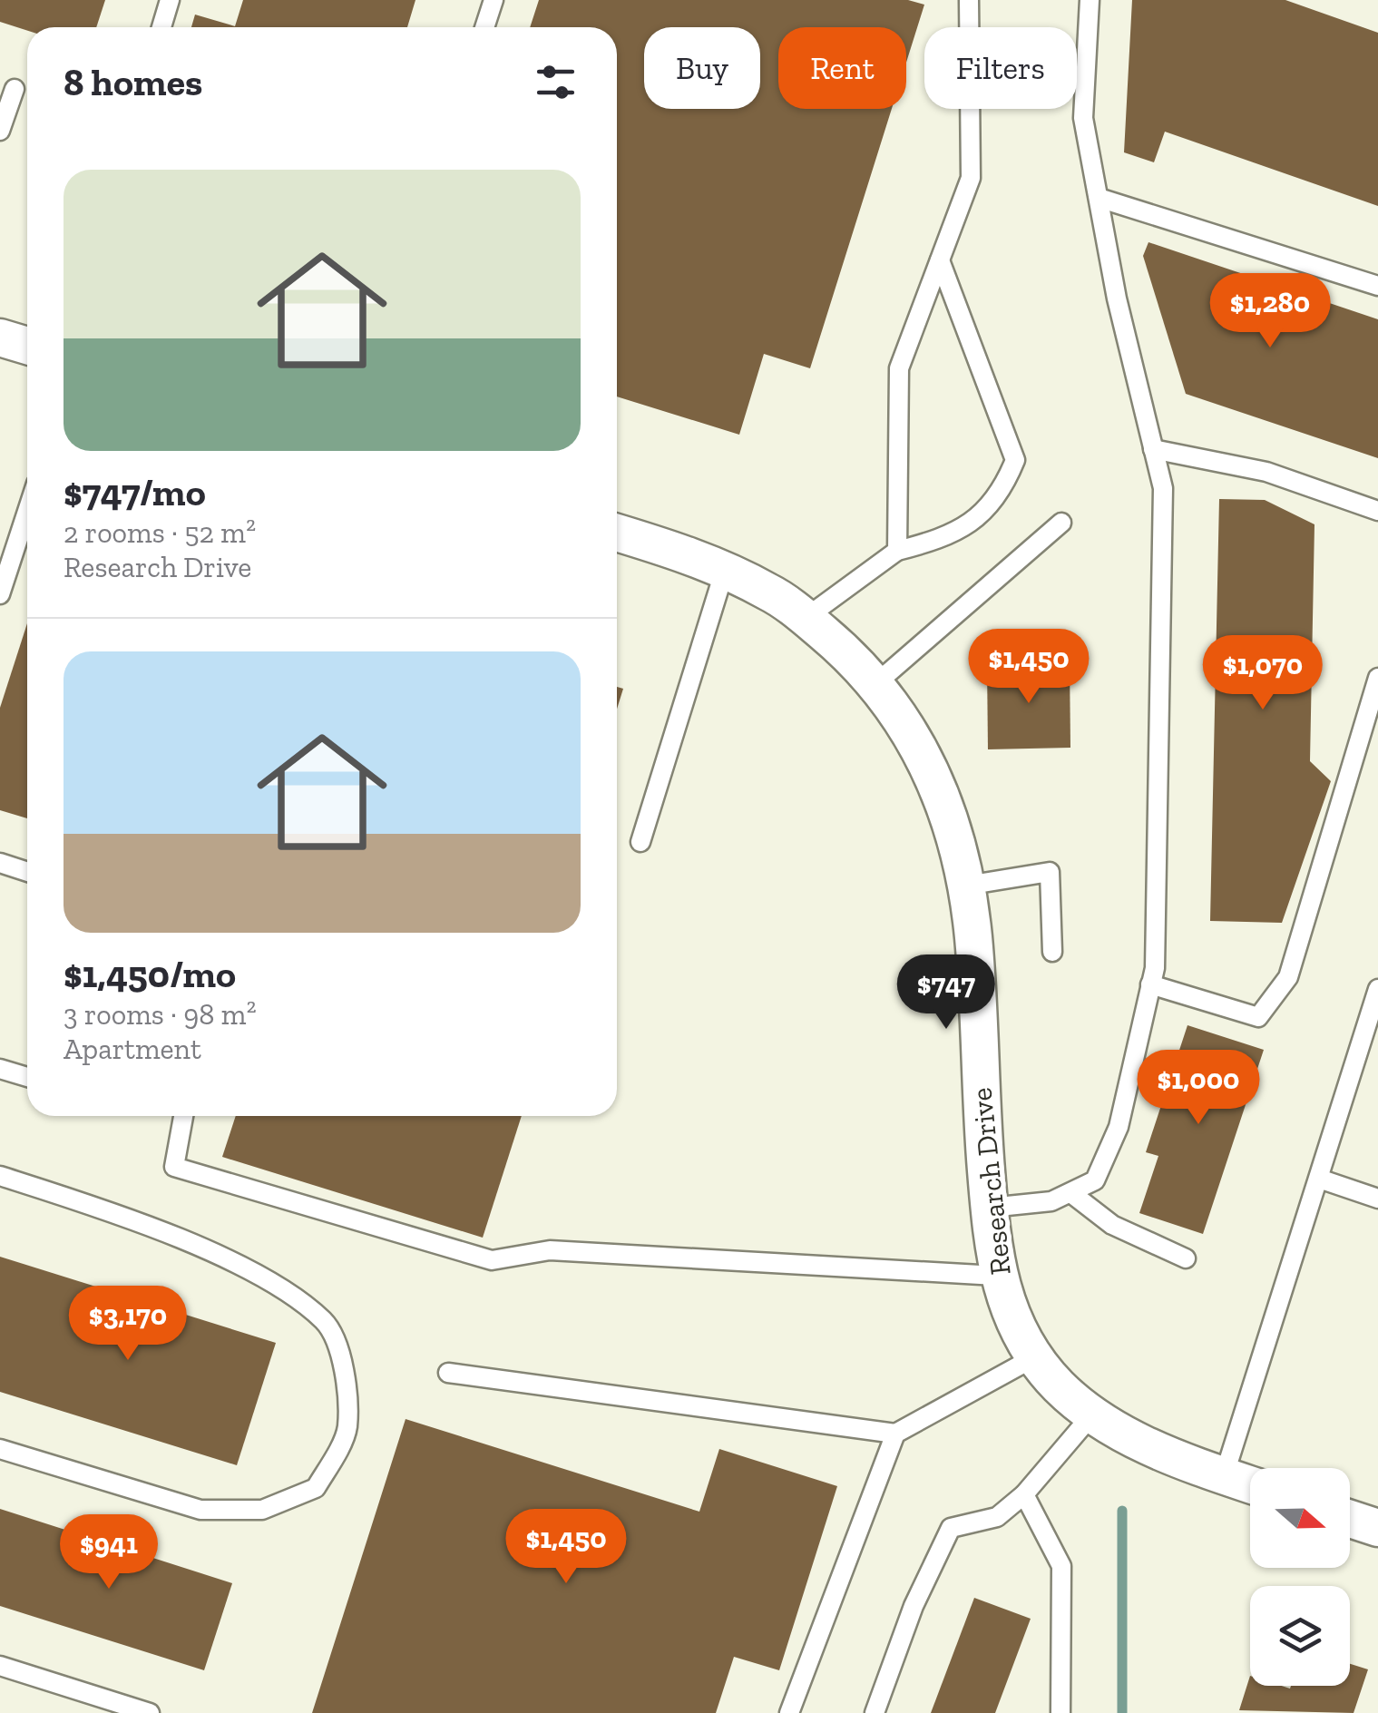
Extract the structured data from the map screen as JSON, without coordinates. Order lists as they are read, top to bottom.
{
  "streets": {
    "street": ["Research Drive"]
  },
  "north": "right",
  "page": {
    "chip": ["Buy", "Rent", "Filters"],
    "heading": "8 homes",
    "list": [
      {
        "name": "$747/mo",
        "note": "2 rooms · 52 m² · Research Drive"
      },
      {
        "name": "$1,450/mo",
        "note": "3 rooms · 98 m² · Apartment"
      }
    ],
    "price": [
      "$1,280",
      "$1,450",
      "$1,070",
      "$747",
      "$1,000",
      "$3,170",
      "$1,450",
      "$941"
    ]
  }
}
